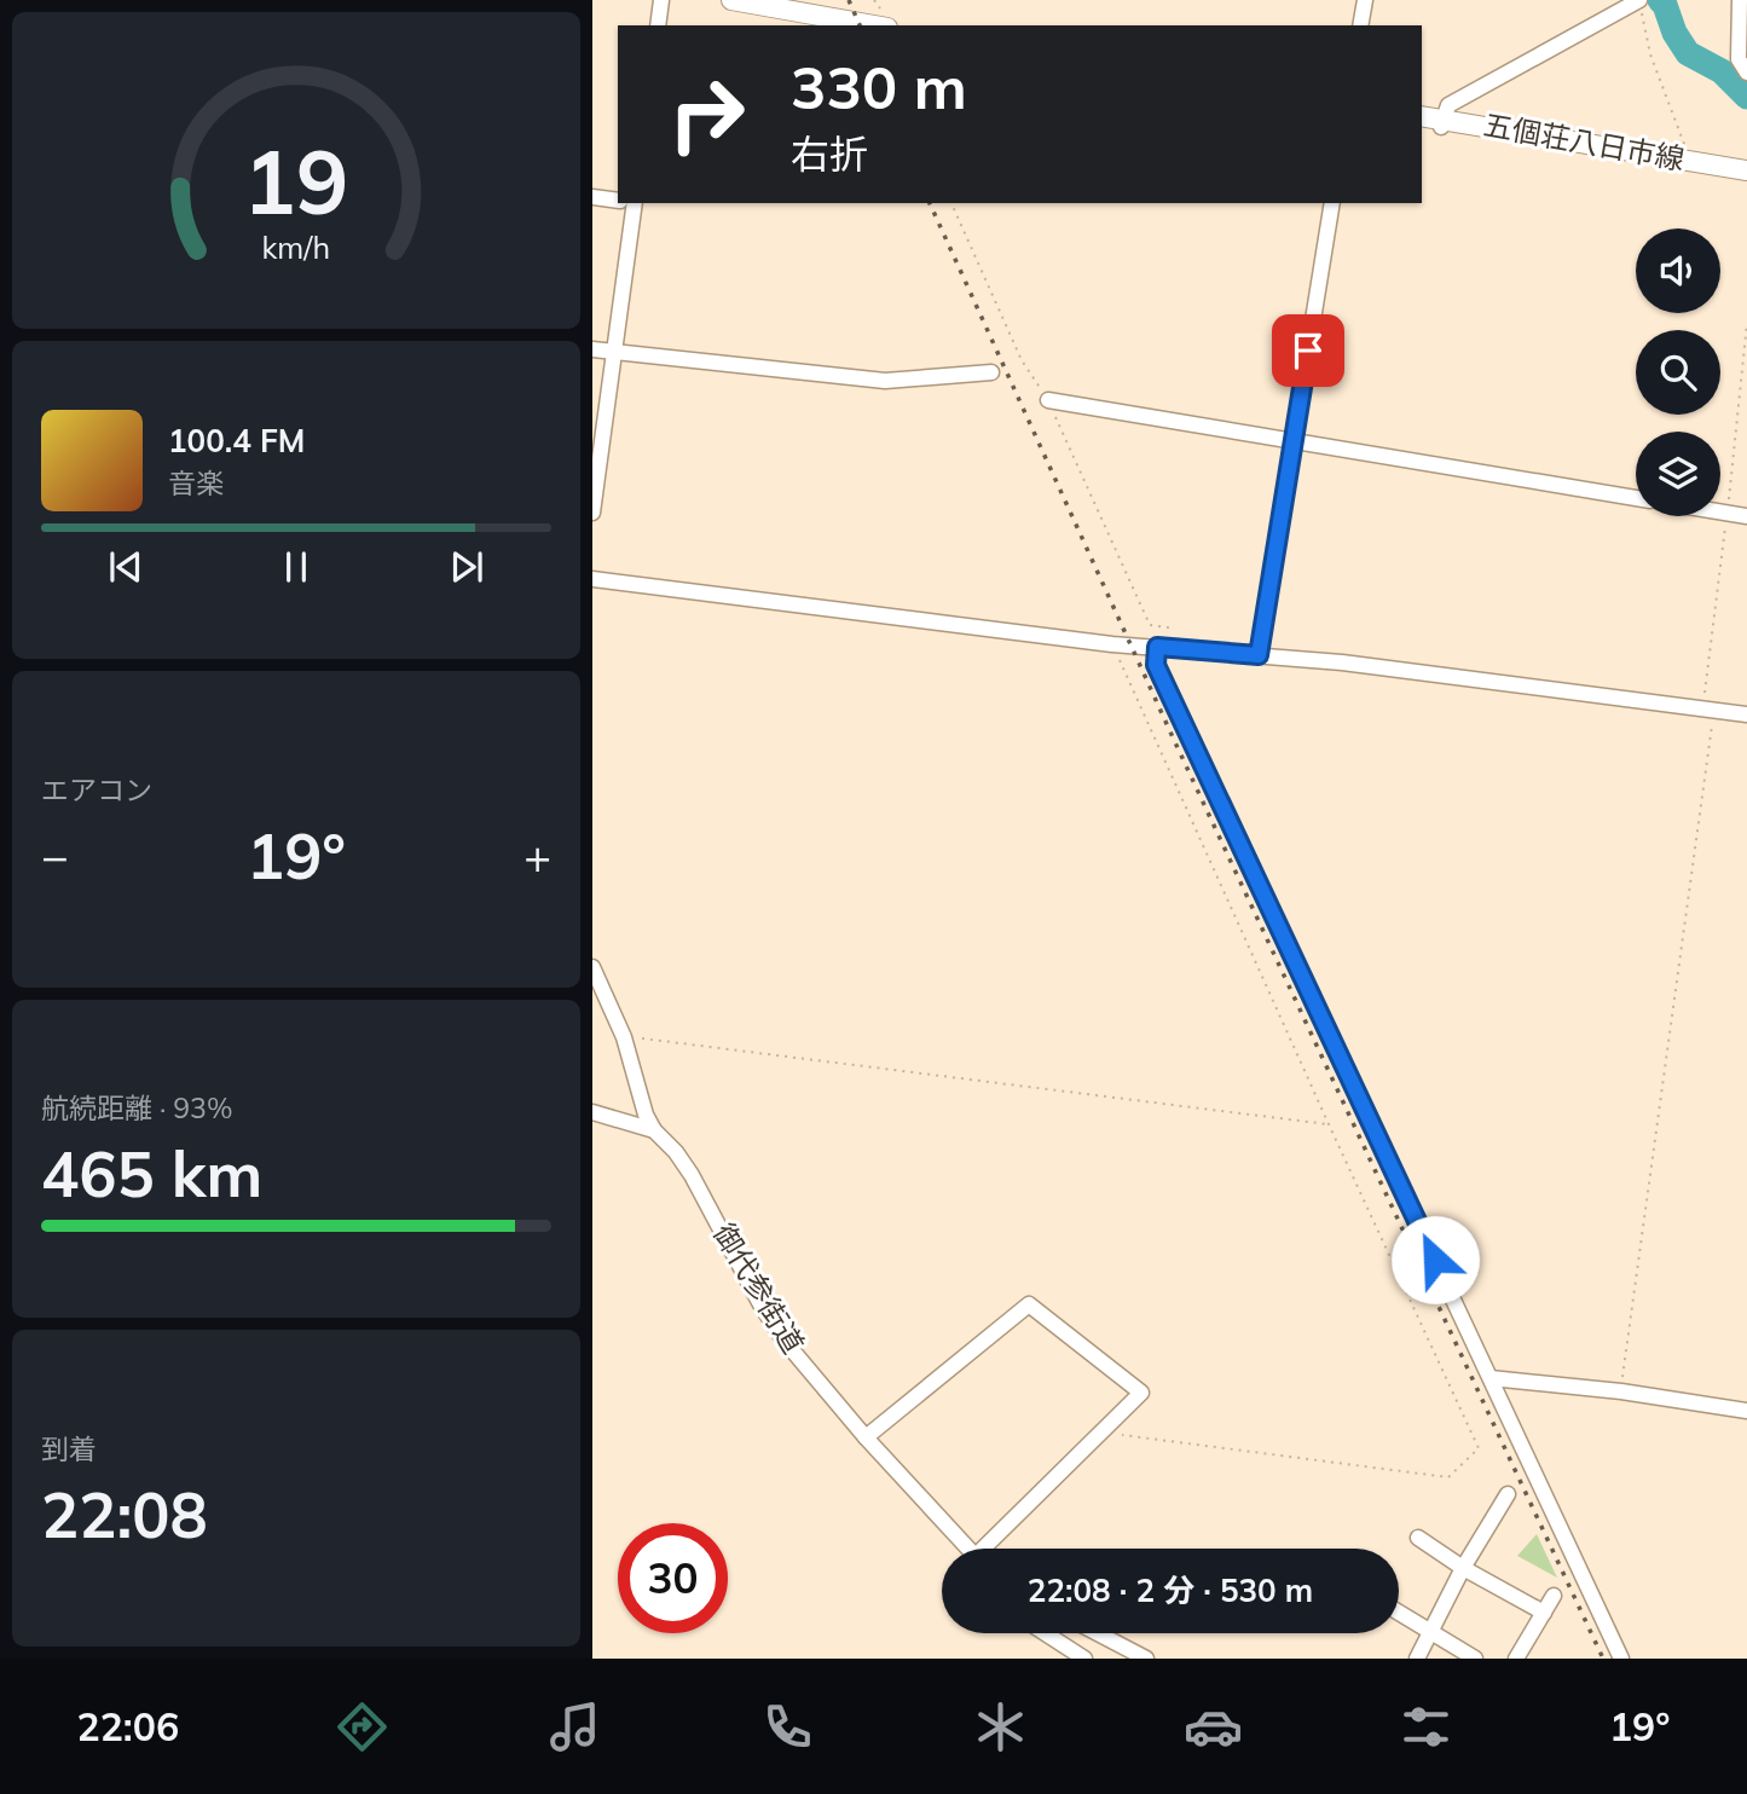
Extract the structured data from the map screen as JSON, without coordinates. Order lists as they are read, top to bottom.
{
  "streets": {
    "main road": ["五個荘八日市線"],
    "street": ["御代参街道"]
  },
  "page": {
    "turn": ["330 m", "右折"],
    "song": ["100.4 FM", "音楽"],
    "tile": [
      "エアコン",
      ["航続距離 · 93%", "465 km"],
      ["到着", "22:08"]
    ],
    "heat": ["−", "19°", "+"],
    "limit": "30",
    "trip": "22:08 · 2 分 · 530 m",
    "tabs": ["22:06", "19°"],
    "gauge": ["19", "km/h"]
  }
}
